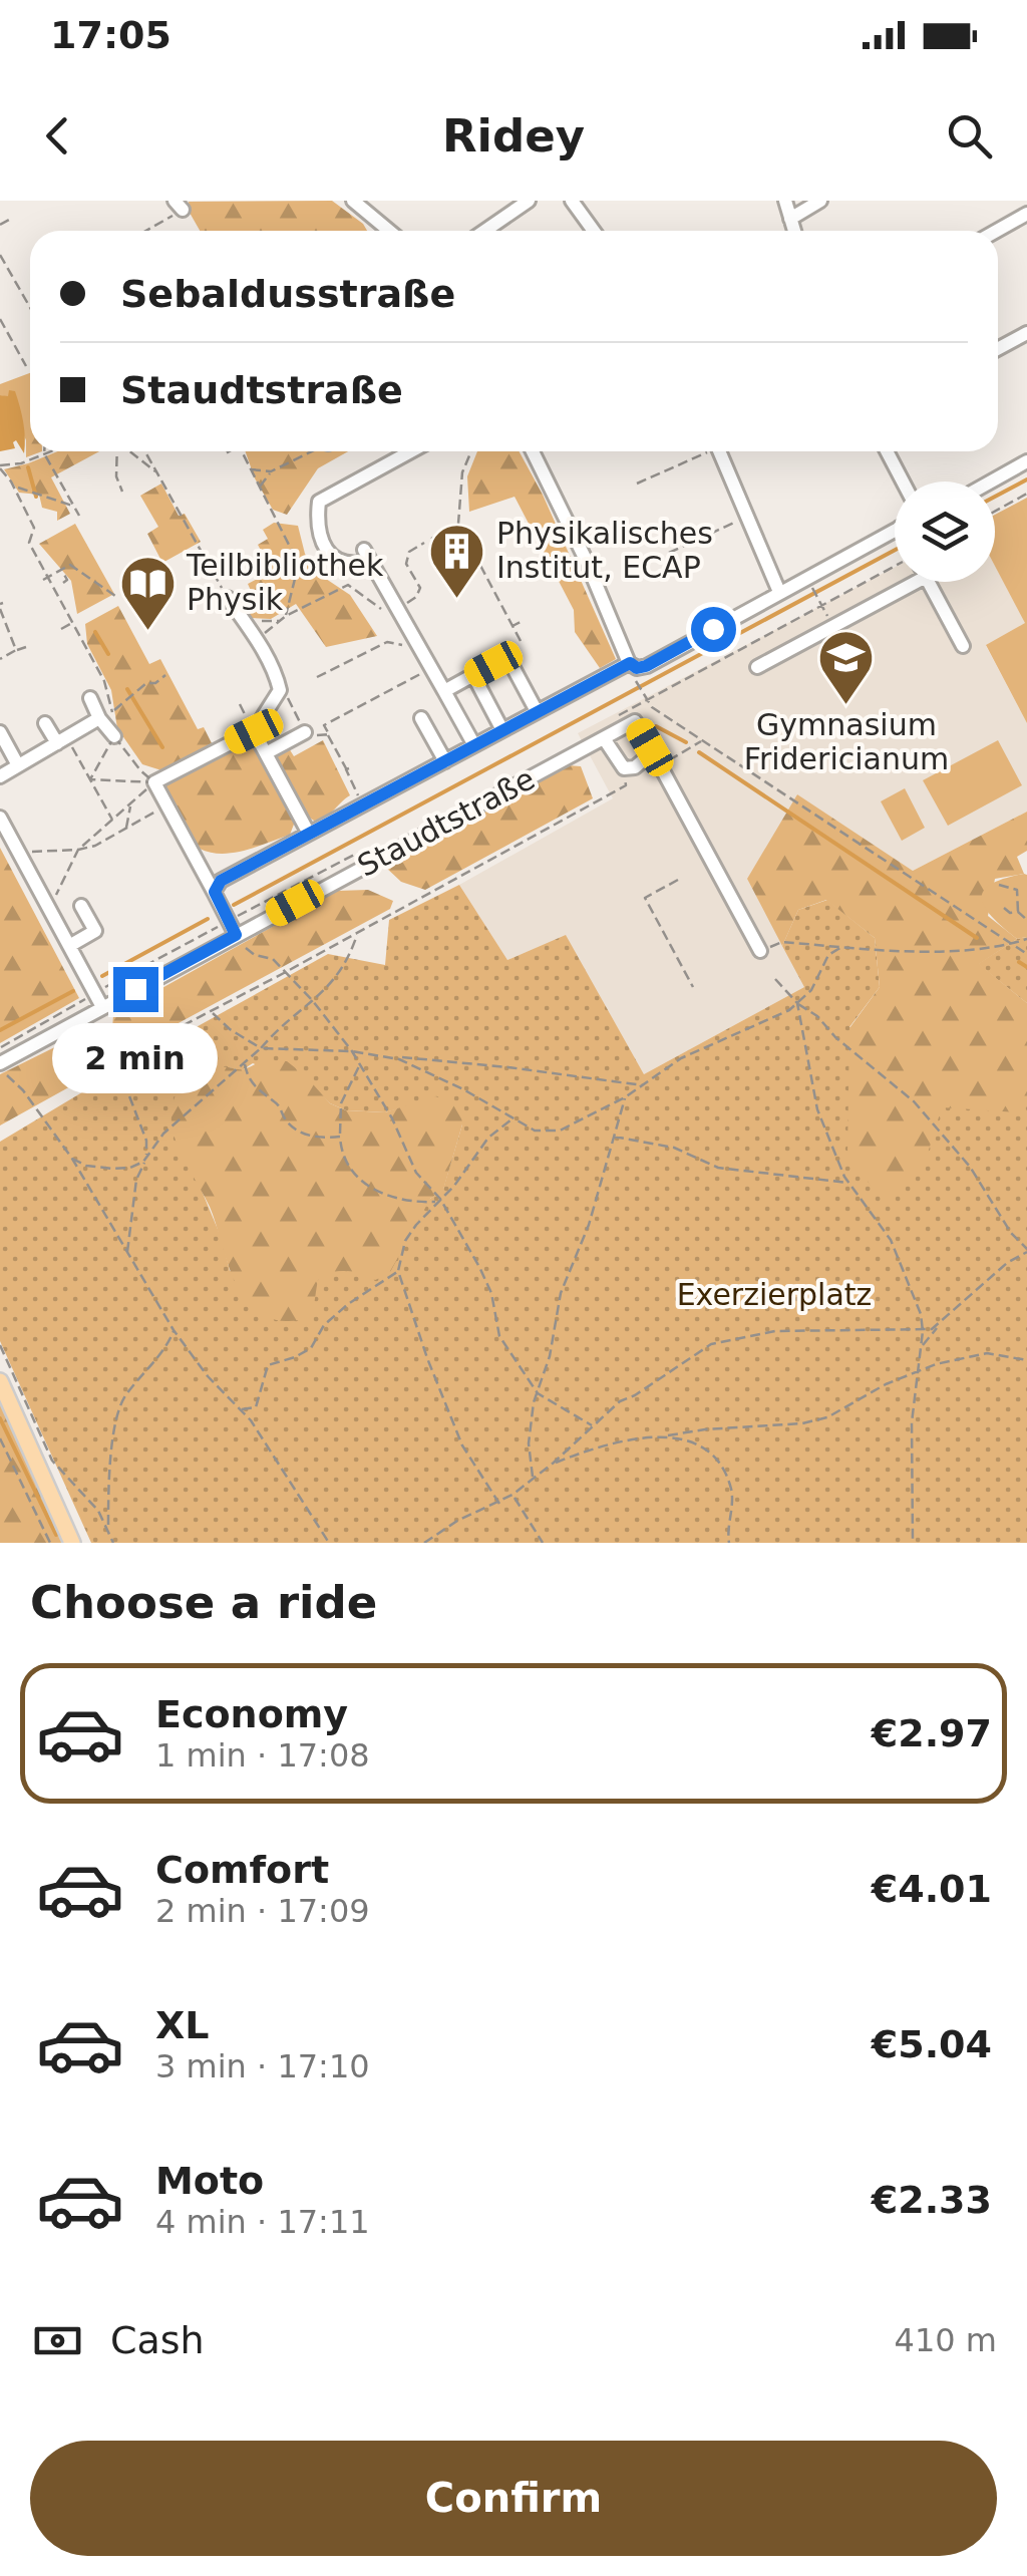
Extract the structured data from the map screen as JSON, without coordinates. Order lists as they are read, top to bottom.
{
  "streets": {
    "street": ["Staudtstraße"]
  },
  "parks": ["Exerzierplatz"],
  "places": {
    "building": ["Physikalisches Institut, ECAP"],
    "library": ["Teilbibliothek Physik"],
    "school or university": ["Gymnasium Fridericianum"]
  },
  "page": {
    "status": "17:05",
    "header": "Ridey",
    "banner": ["Sebaldusstraße", "Staudtstraße"],
    "bubble": "2 min",
    "heading": "Choose a ride",
    "list": [
      {
        "name": "Economy",
        "note": "1 min · 17:08",
        "value": "€2.97"
      },
      {
        "name": "Comfort",
        "note": "2 min · 17:09",
        "value": "€4.01"
      },
      {
        "name": "XL",
        "note": "3 min · 17:10",
        "value": "€5.04"
      },
      {
        "name": "Moto",
        "note": "4 min · 17:11",
        "value": "€2.33"
      }
    ],
    "pay": ["Cash", "410 m"],
    "buttons": "Confirm"
  }
}
